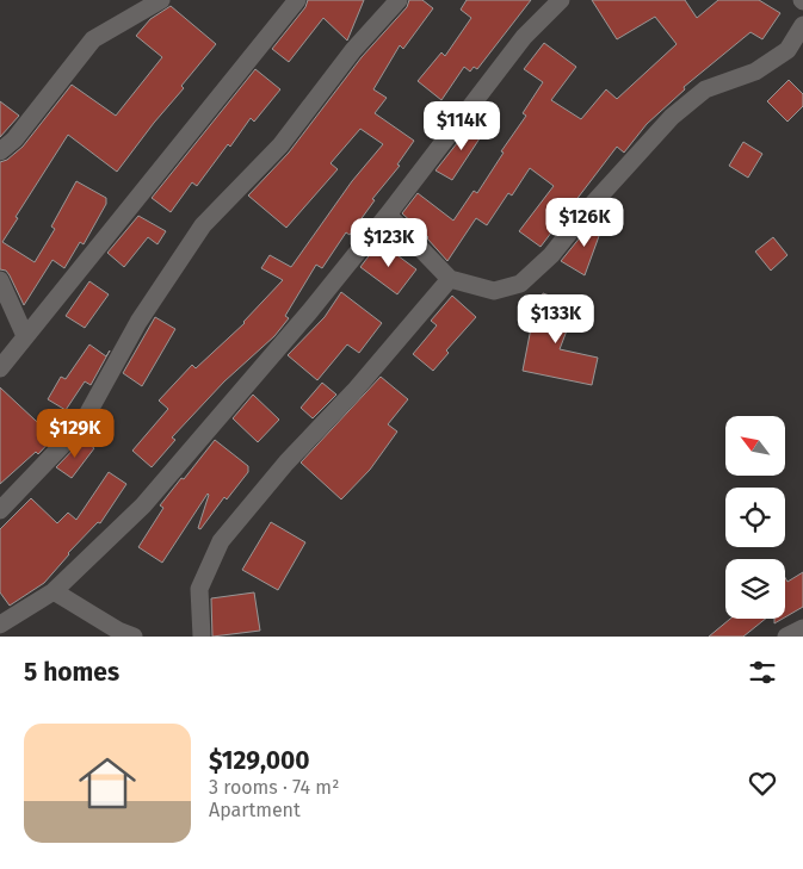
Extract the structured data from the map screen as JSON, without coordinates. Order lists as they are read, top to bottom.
{
  "north": "top left",
  "page": {
    "price": [
      "$114K",
      "$126K",
      "$123K",
      "$133K",
      "$129K"
    ],
    "heading": "5 homes",
    "list": [
      {
        "name": "$129,000",
        "note": "3 rooms · 74 m² · Apartment"
      }
    ]
  }
}
